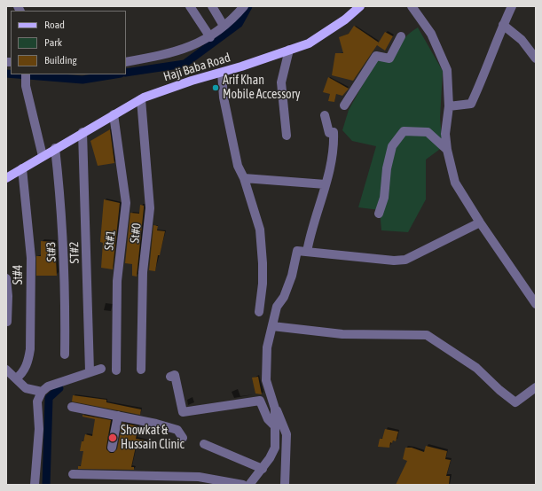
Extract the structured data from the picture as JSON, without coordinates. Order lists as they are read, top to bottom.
{
  "streets": {
    "main road": ["Haji Baba Road"],
    "street": [
      "St#0",
      "St#1",
      "St#3",
      "ST#2",
      "St#4"
    ]
  },
  "crossings": [
    ["Haji Baba Road", "St#0"],
    ["Haji Baba Road", "St#1"],
    ["Haji Baba Road", "St#3"],
    ["Haji Baba Road", "ST#2"],
    ["Haji Baba Road", "St#4"]
  ],
  "places": ["Arif Khan Mobile Accessory", "Showkat & Hussain Clinic"],
  "legend": ["Road", "Park", "Building"]
}
